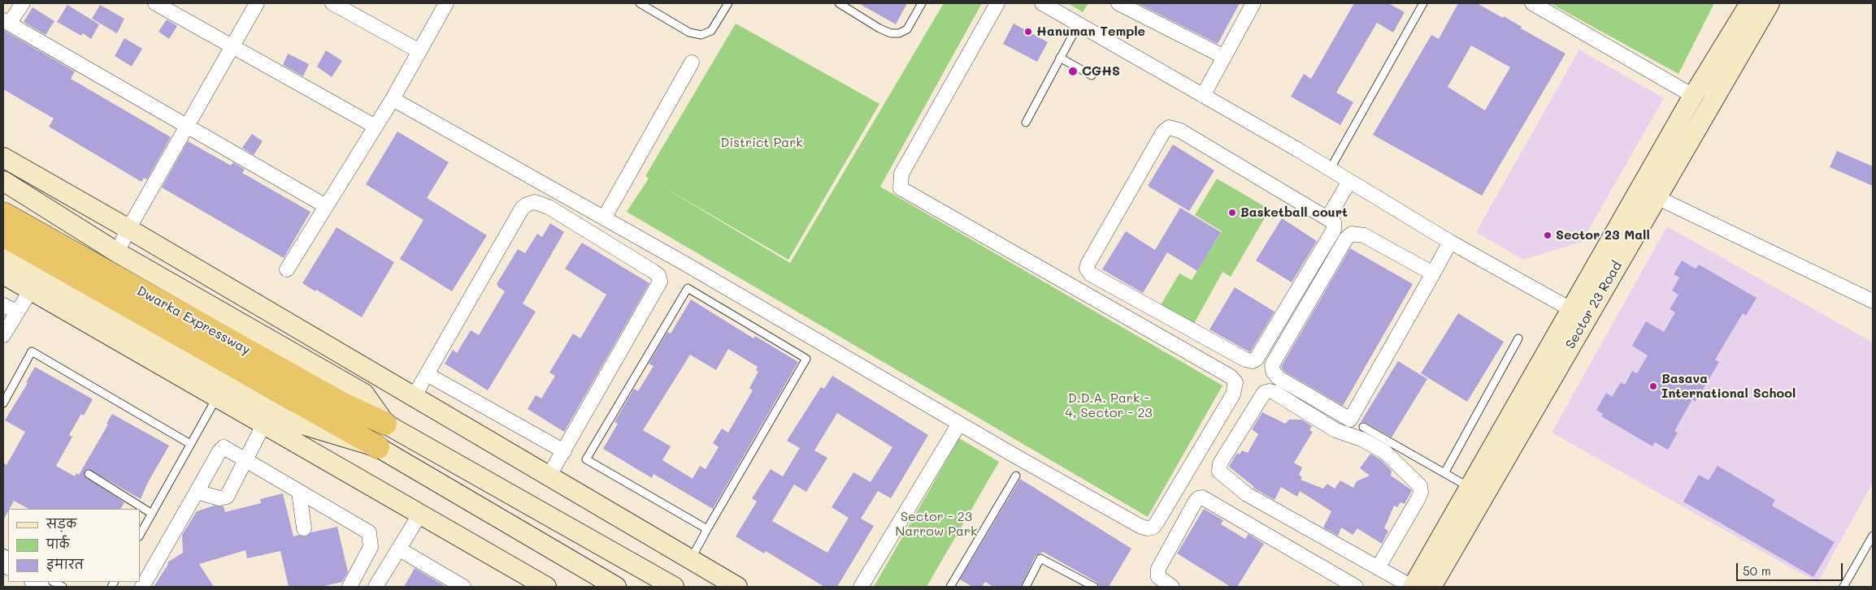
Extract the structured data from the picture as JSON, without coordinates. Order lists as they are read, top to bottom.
{
  "streets": {
    "highway": ["Dwarka Expressway"],
    "street": ["Sector 23 Road"]
  },
  "parks": ["District Park", "D.D.A. Park - 4, Sector - 23", "Sector - 23 Narrow Park"],
  "places": [
    "Hanuman Temple",
    "CGHS",
    "Basketball court",
    "Sector 23 Mall",
    "Basava International School"
  ],
  "legend": ["सड़क", "पार्क", "इमारत"],
  "scale_bar": "50 m"
}
